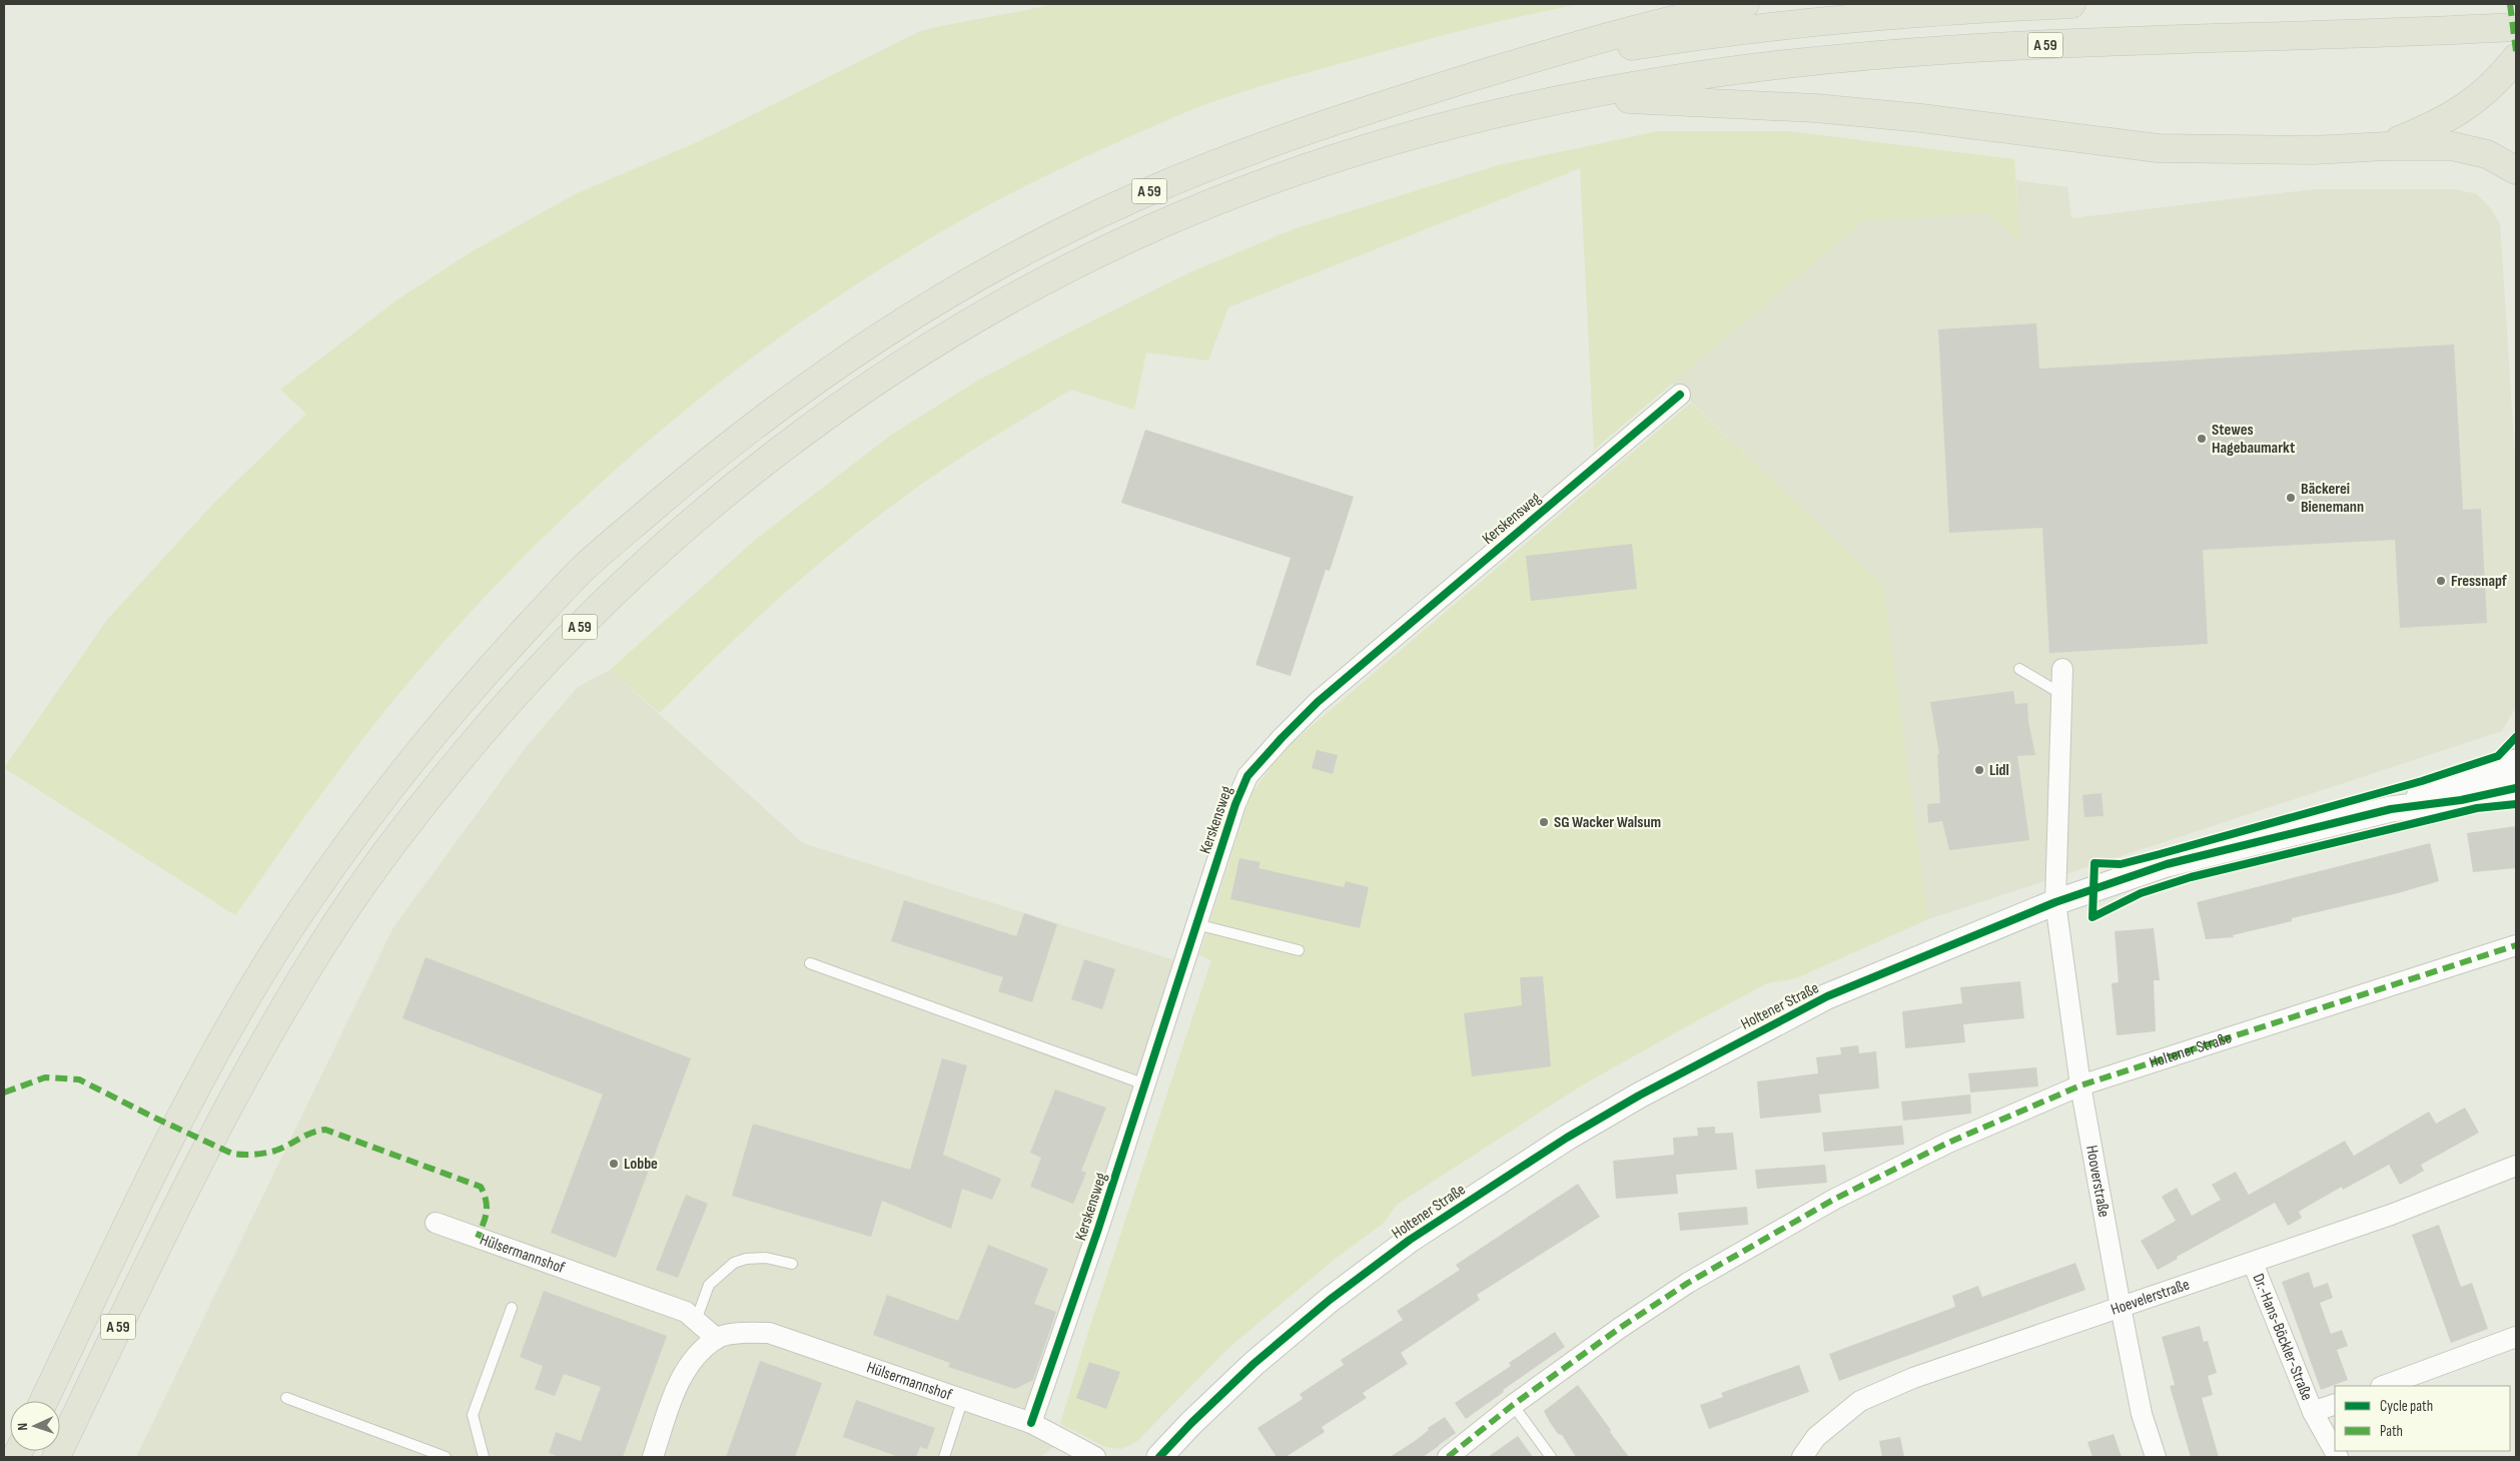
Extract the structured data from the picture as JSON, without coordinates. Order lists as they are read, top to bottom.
{
  "streets": {
    "highway": ["A 59"],
    "street": [
      "Kerskensweg",
      "Holtener Straße",
      "Hooverstraße",
      "Hülsermannshof",
      "Hoevelerstraße",
      "Dr.-Hans-Böckler-Straße"
    ]
  },
  "crossings": [
    ["Kerskensweg", "Hülsermannshof"],
    ["Holtener Straße", "Hooverstraße"],
    ["Hooverstraße", "Hoevelerstraße"],
    ["Hoevelerstraße", "Dr.-Hans-Böckler-Straße"]
  ],
  "places": [
    "Stewes Hagebaumarkt",
    "Bäckerei Bienemann",
    "Fressnapf",
    "Lidl",
    "SG Wacker Walsum",
    "Lobbe"
  ],
  "legend": ["Cycle path", "Path"],
  "north": "left"
}
